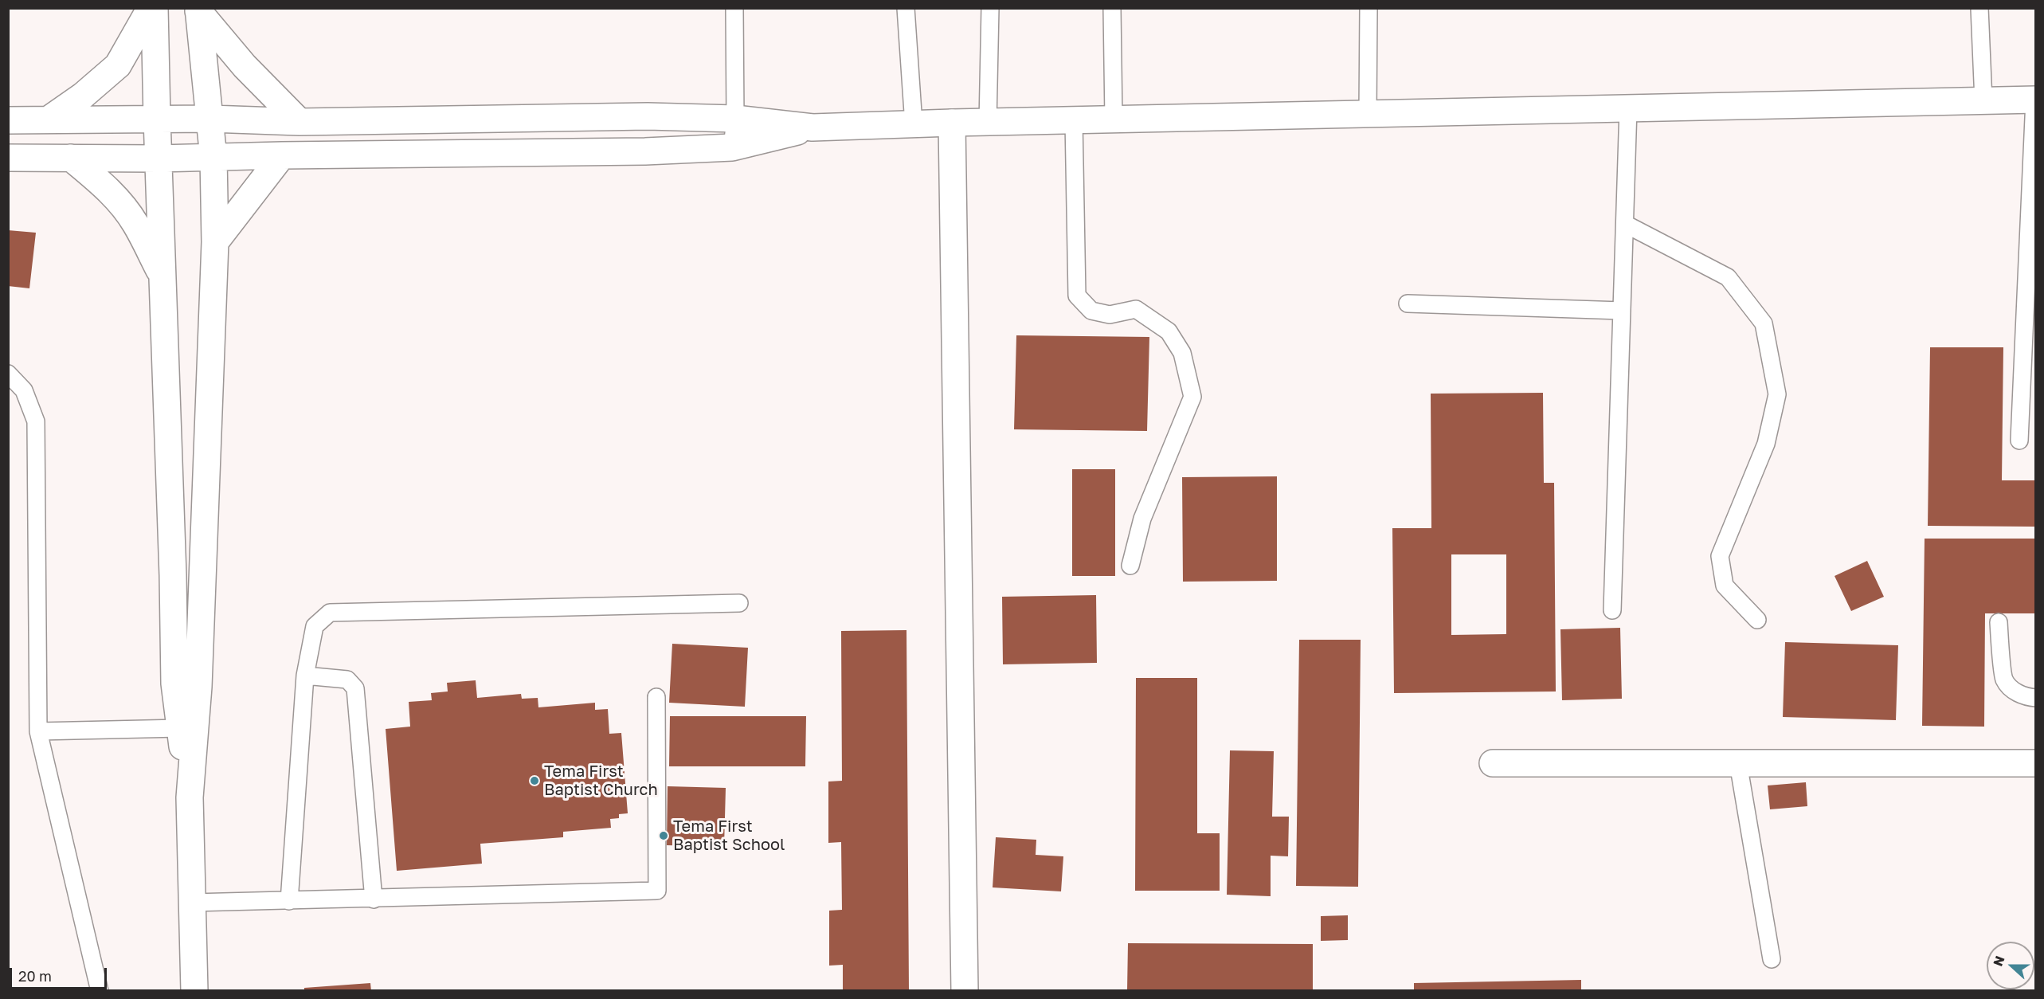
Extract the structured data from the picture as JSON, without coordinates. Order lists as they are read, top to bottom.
{
  "places": ["Tema First Baptist Church", "Tema First Baptist School"],
  "scale_bar": "20 m",
  "north": "left"
}
